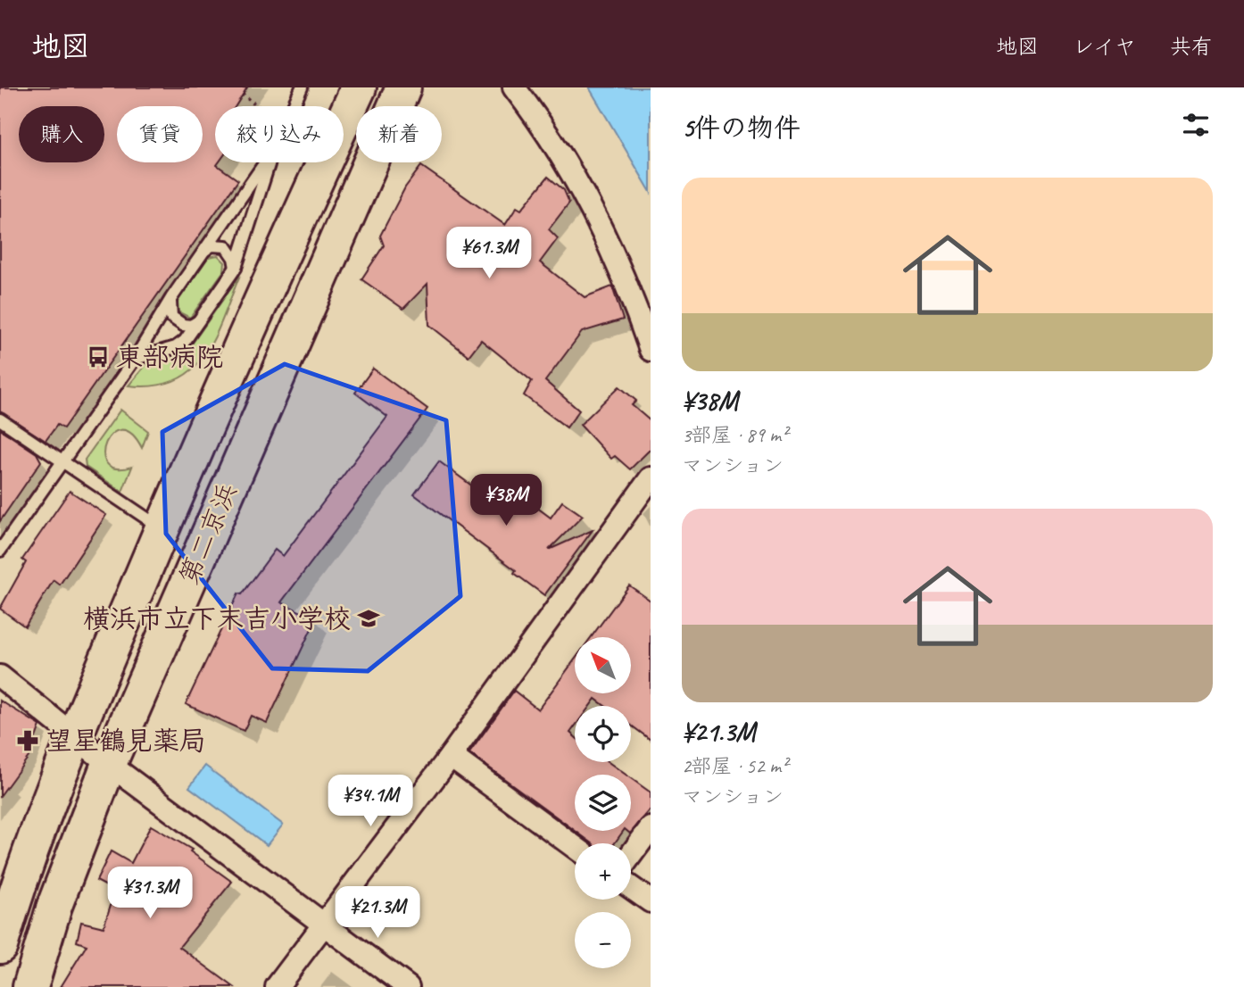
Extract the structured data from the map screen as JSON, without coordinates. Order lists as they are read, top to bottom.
{
  "streets": {
    "highway": ["第二京浜"]
  },
  "places": {
    "bus stop": ["東部病院"],
    "school or university": ["横浜市立下末吉小学校"],
    "pharmacy": ["望星鶴見薬局"]
  },
  "north": "top left",
  "page": {
    "header": "地図",
    "nav": ["地図", "レイヤ", "共有"],
    "heading": "5件の物件",
    "chip": [
      "購入",
      "賃貸",
      "絞り込み",
      "新着"
    ],
    "list": [
      {
        "name": "¥38M",
        "note": "3部屋 · 89 m² · マンション"
      },
      {
        "name": "¥21.3M",
        "note": "2部屋 · 52 m² · マンション"
      }
    ],
    "price": [
      "¥61.3M",
      "¥38M",
      "¥34.1M",
      "¥31.3M",
      "¥21.3M"
    ],
    "map_buttons": ["+", "−"]
  }
}
